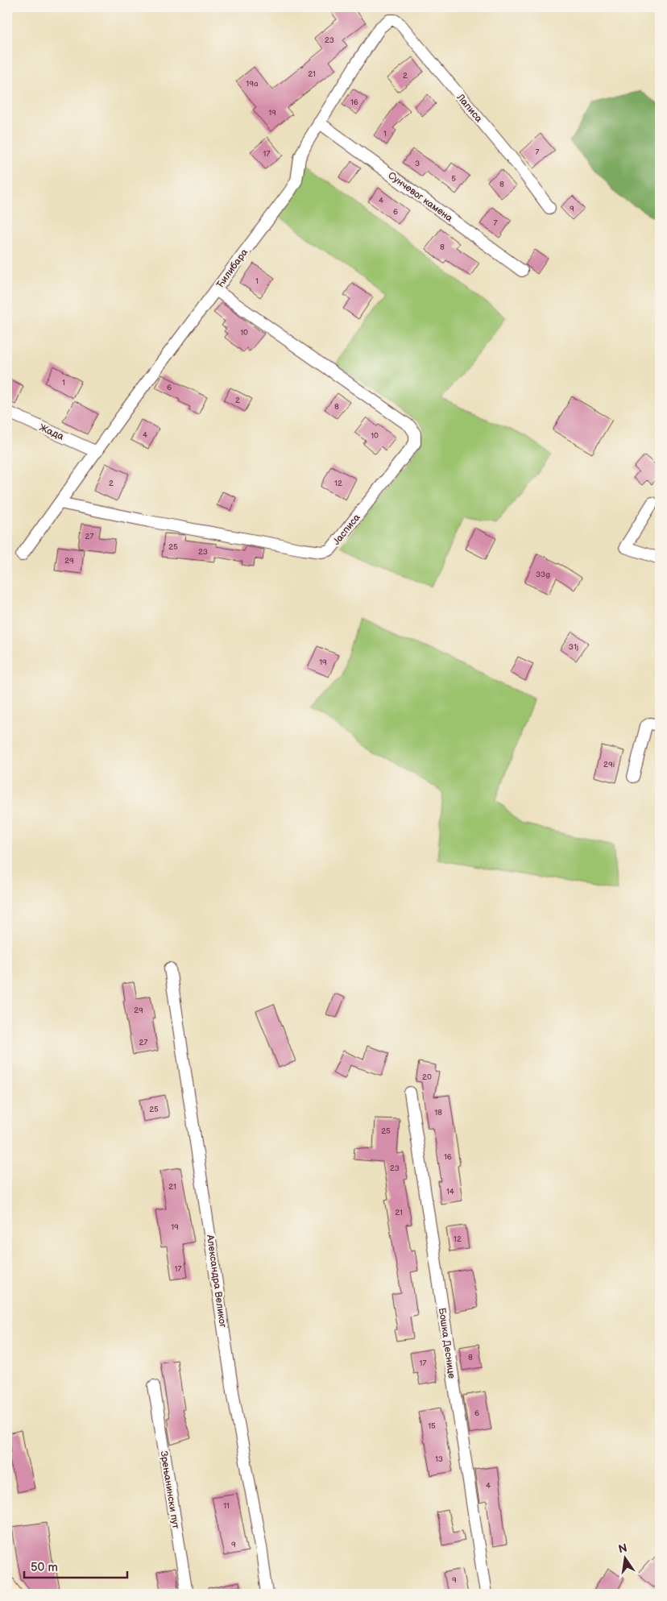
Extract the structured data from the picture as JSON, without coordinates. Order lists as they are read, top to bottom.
{
  "streets": {
    "street": [
      "Лаписа",
      "Сунчевог камена",
      "Ћилибара",
      "Жада",
      "Јасписа",
      "Александра Великог",
      "Бошка Деснице",
      "Зрењанински пут"
    ]
  },
  "crossings": [
    ["Лаписа", "Ћилибара"],
    ["Сунчевог камена", "Ћилибара"],
    ["Ћилибара", "Жада"],
    ["Ћилибара", "Јасписа"]
  ],
  "house_numbers": [
    "23",
    "21",
    "2",
    "19a",
    "16",
    "19",
    "1",
    "7",
    "17",
    "3",
    "5",
    "8",
    "4",
    "9",
    "6",
    "7",
    "8",
    "1",
    "10",
    "1",
    "6",
    "2",
    "8",
    "4",
    "10",
    "2",
    "12",
    "27",
    "25",
    "23",
    "29",
    "33g",
    "31j",
    "19",
    "29i",
    "29",
    "27",
    "20",
    "25",
    "18",
    "25",
    "16",
    "23",
    "21",
    "14",
    "21",
    "19",
    "12",
    "17",
    "8",
    "17",
    "6",
    "15",
    "13",
    "4",
    "11",
    "9",
    "9"
  ],
  "scale_bar": "50 m",
  "north": "top"
}
